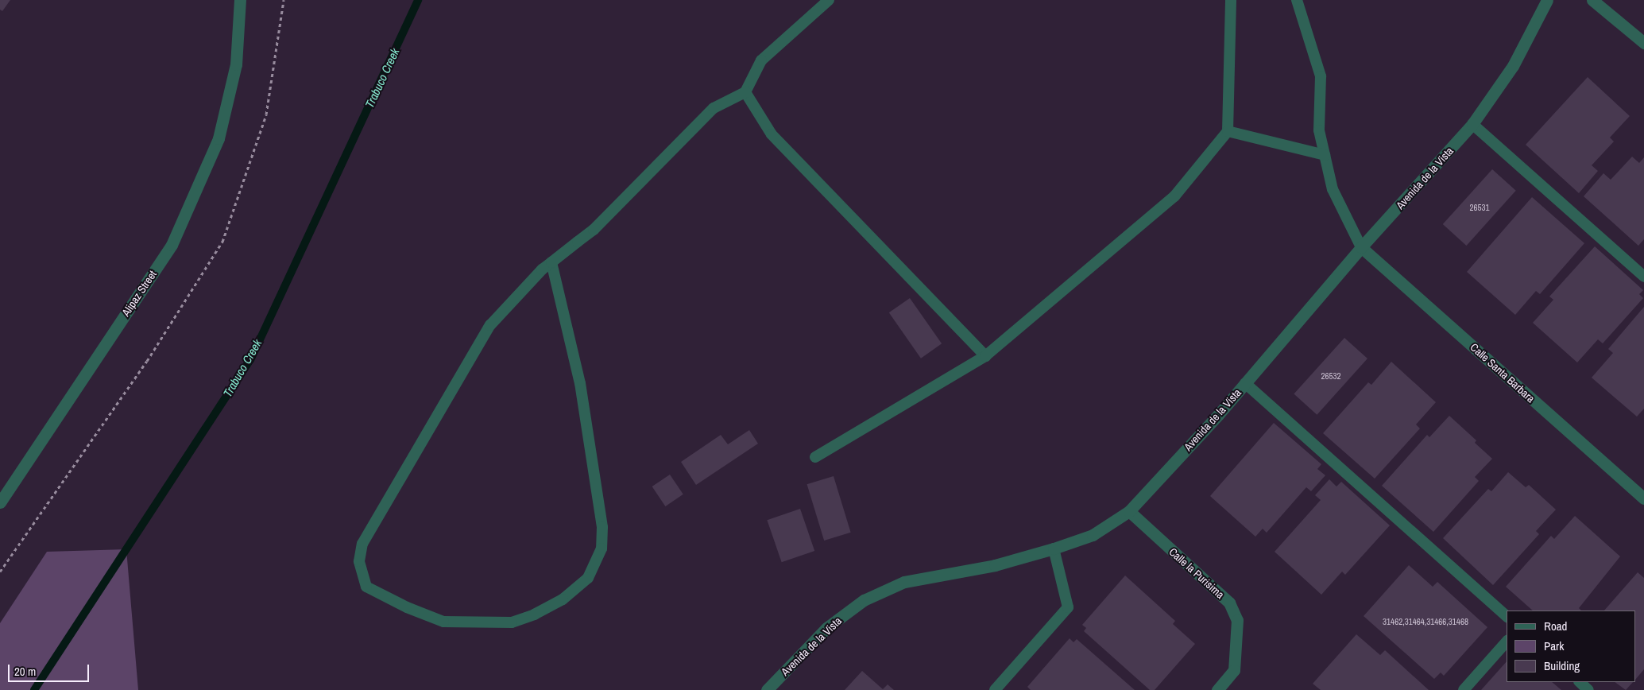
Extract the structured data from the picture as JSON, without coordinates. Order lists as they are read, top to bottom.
{
  "streets": {
    "street": [
      "Avenida de la Vista",
      "Alipaz Street",
      "Calle Santa Barbara",
      "Calle la Purisima"
    ]
  },
  "crossings": [
    ["Avenida de la Vista", "Calle Santa Barbara"],
    ["Avenida de la Vista", "Calle la Purisima"]
  ],
  "water": ["Trabuco Creek"],
  "house_numbers": ["26531", "26532", "31462,31464,31466,31468"],
  "legend": ["Road", "Park", "Building"],
  "scale_bar": "20 m"
}
